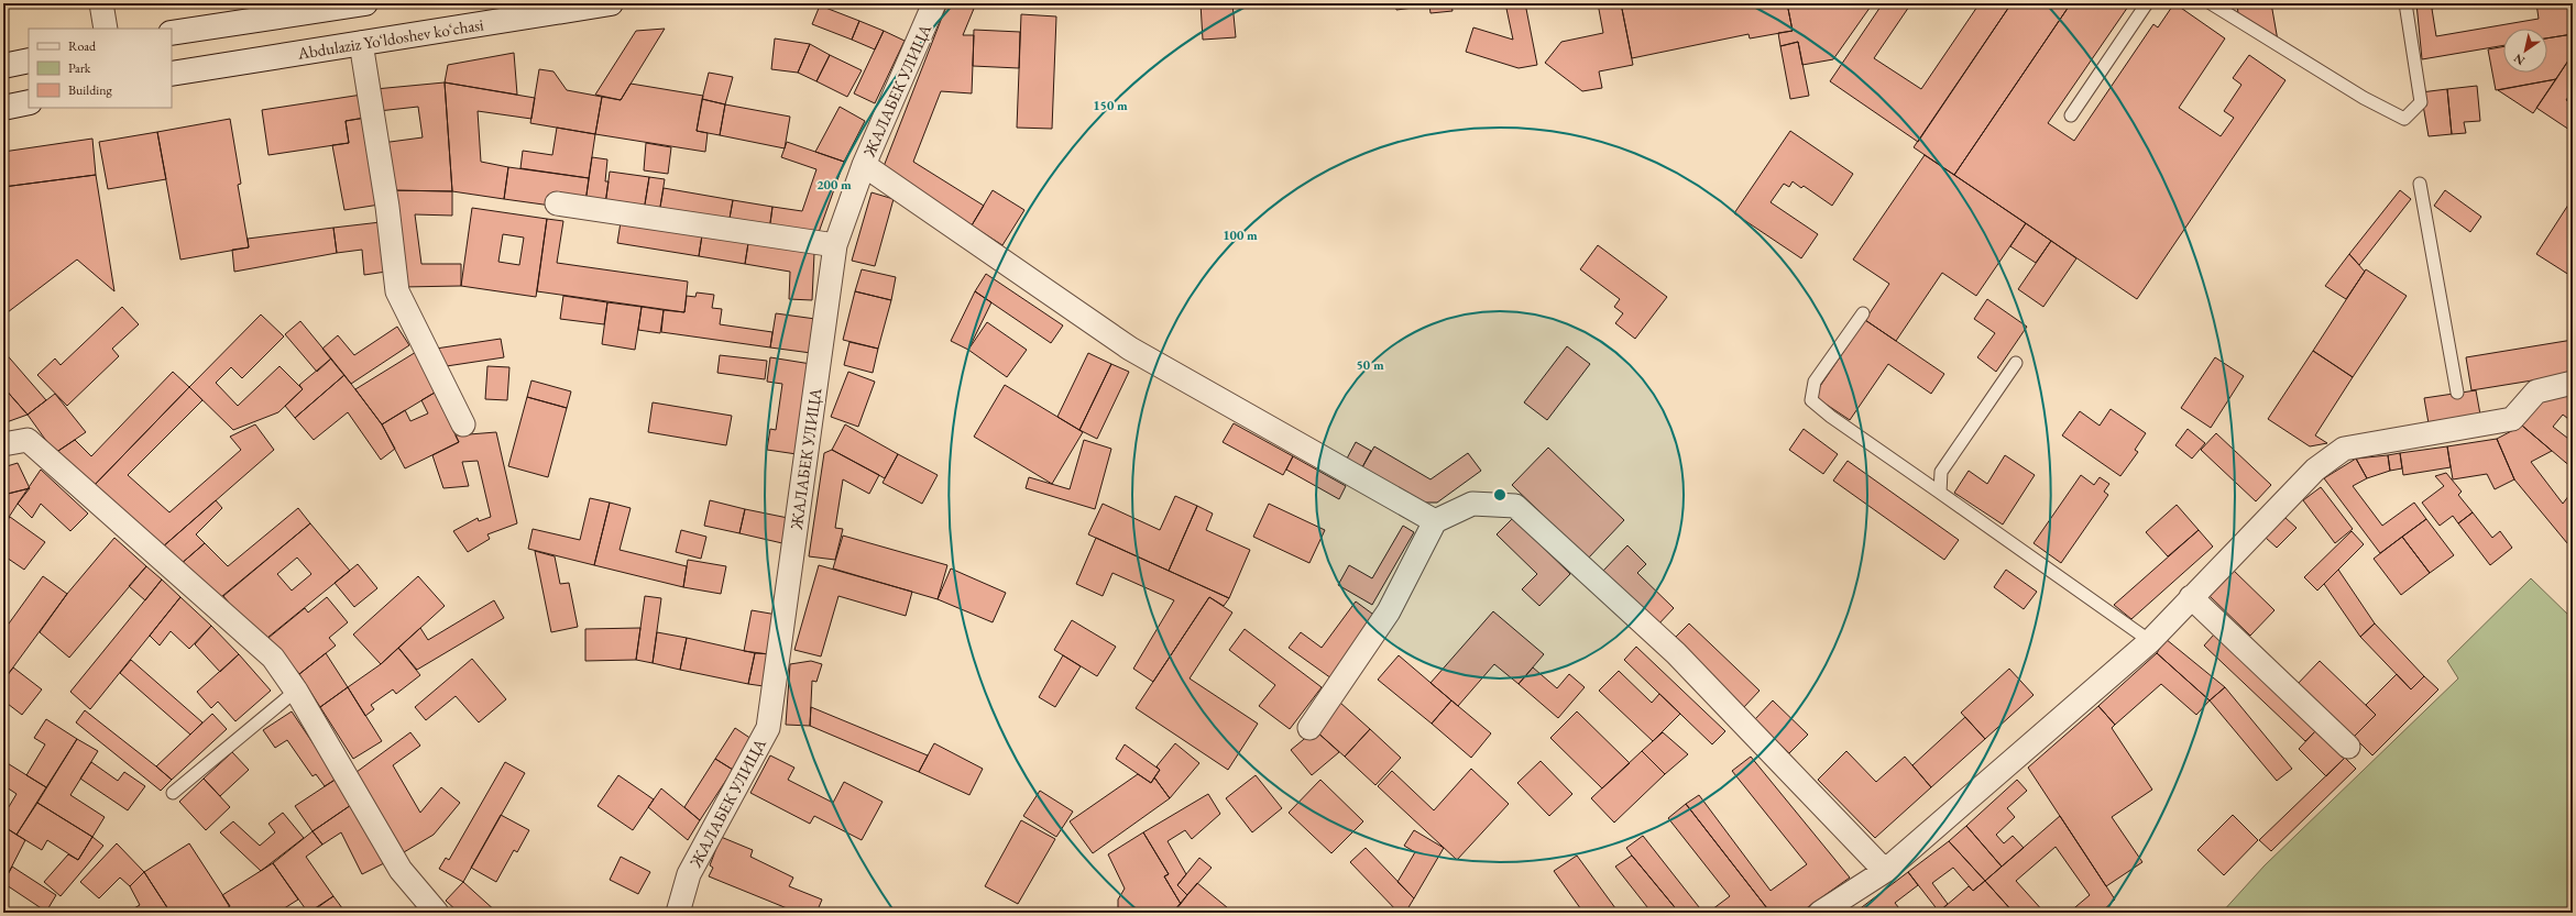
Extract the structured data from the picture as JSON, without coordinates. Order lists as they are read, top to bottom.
{
  "streets": {
    "main road": ["Abdulaziz Yoʻldoshev koʻchasi"],
    "street": ["ЖАЛАБЕК УЛИЦА"]
  },
  "legend": ["Road", "Park", "Building"],
  "north": "bottom left",
  "rings": [
    "150 m",
    "200 m",
    "100 m",
    "50 m"
  ]
}
